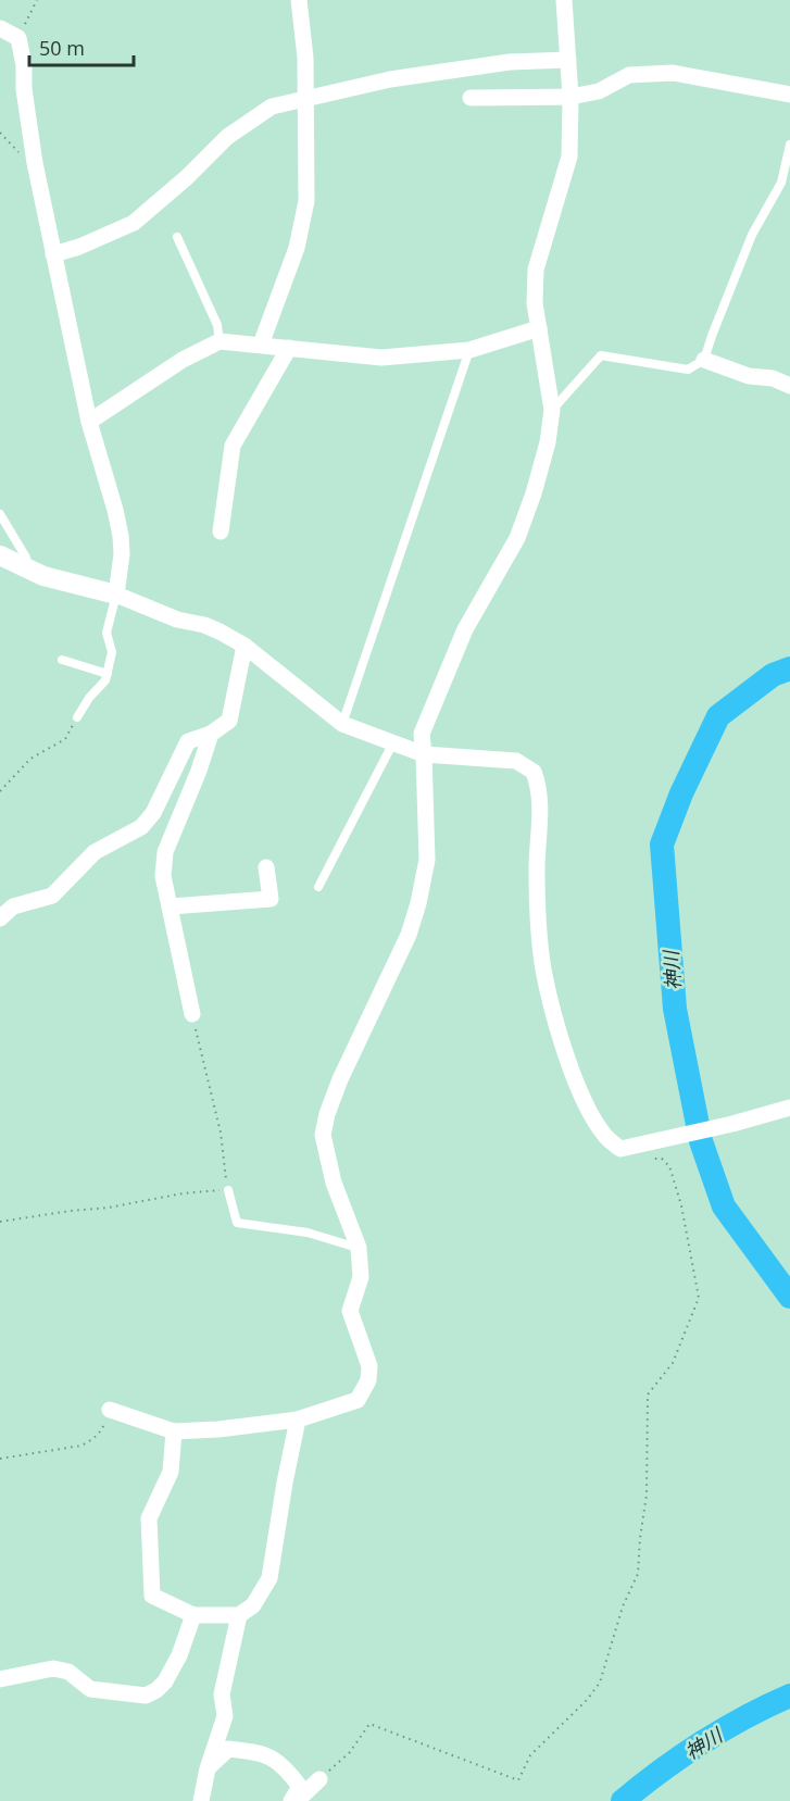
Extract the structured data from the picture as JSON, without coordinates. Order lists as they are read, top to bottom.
{
  "water": ["神川"],
  "scale_bar": "50 m"
}
